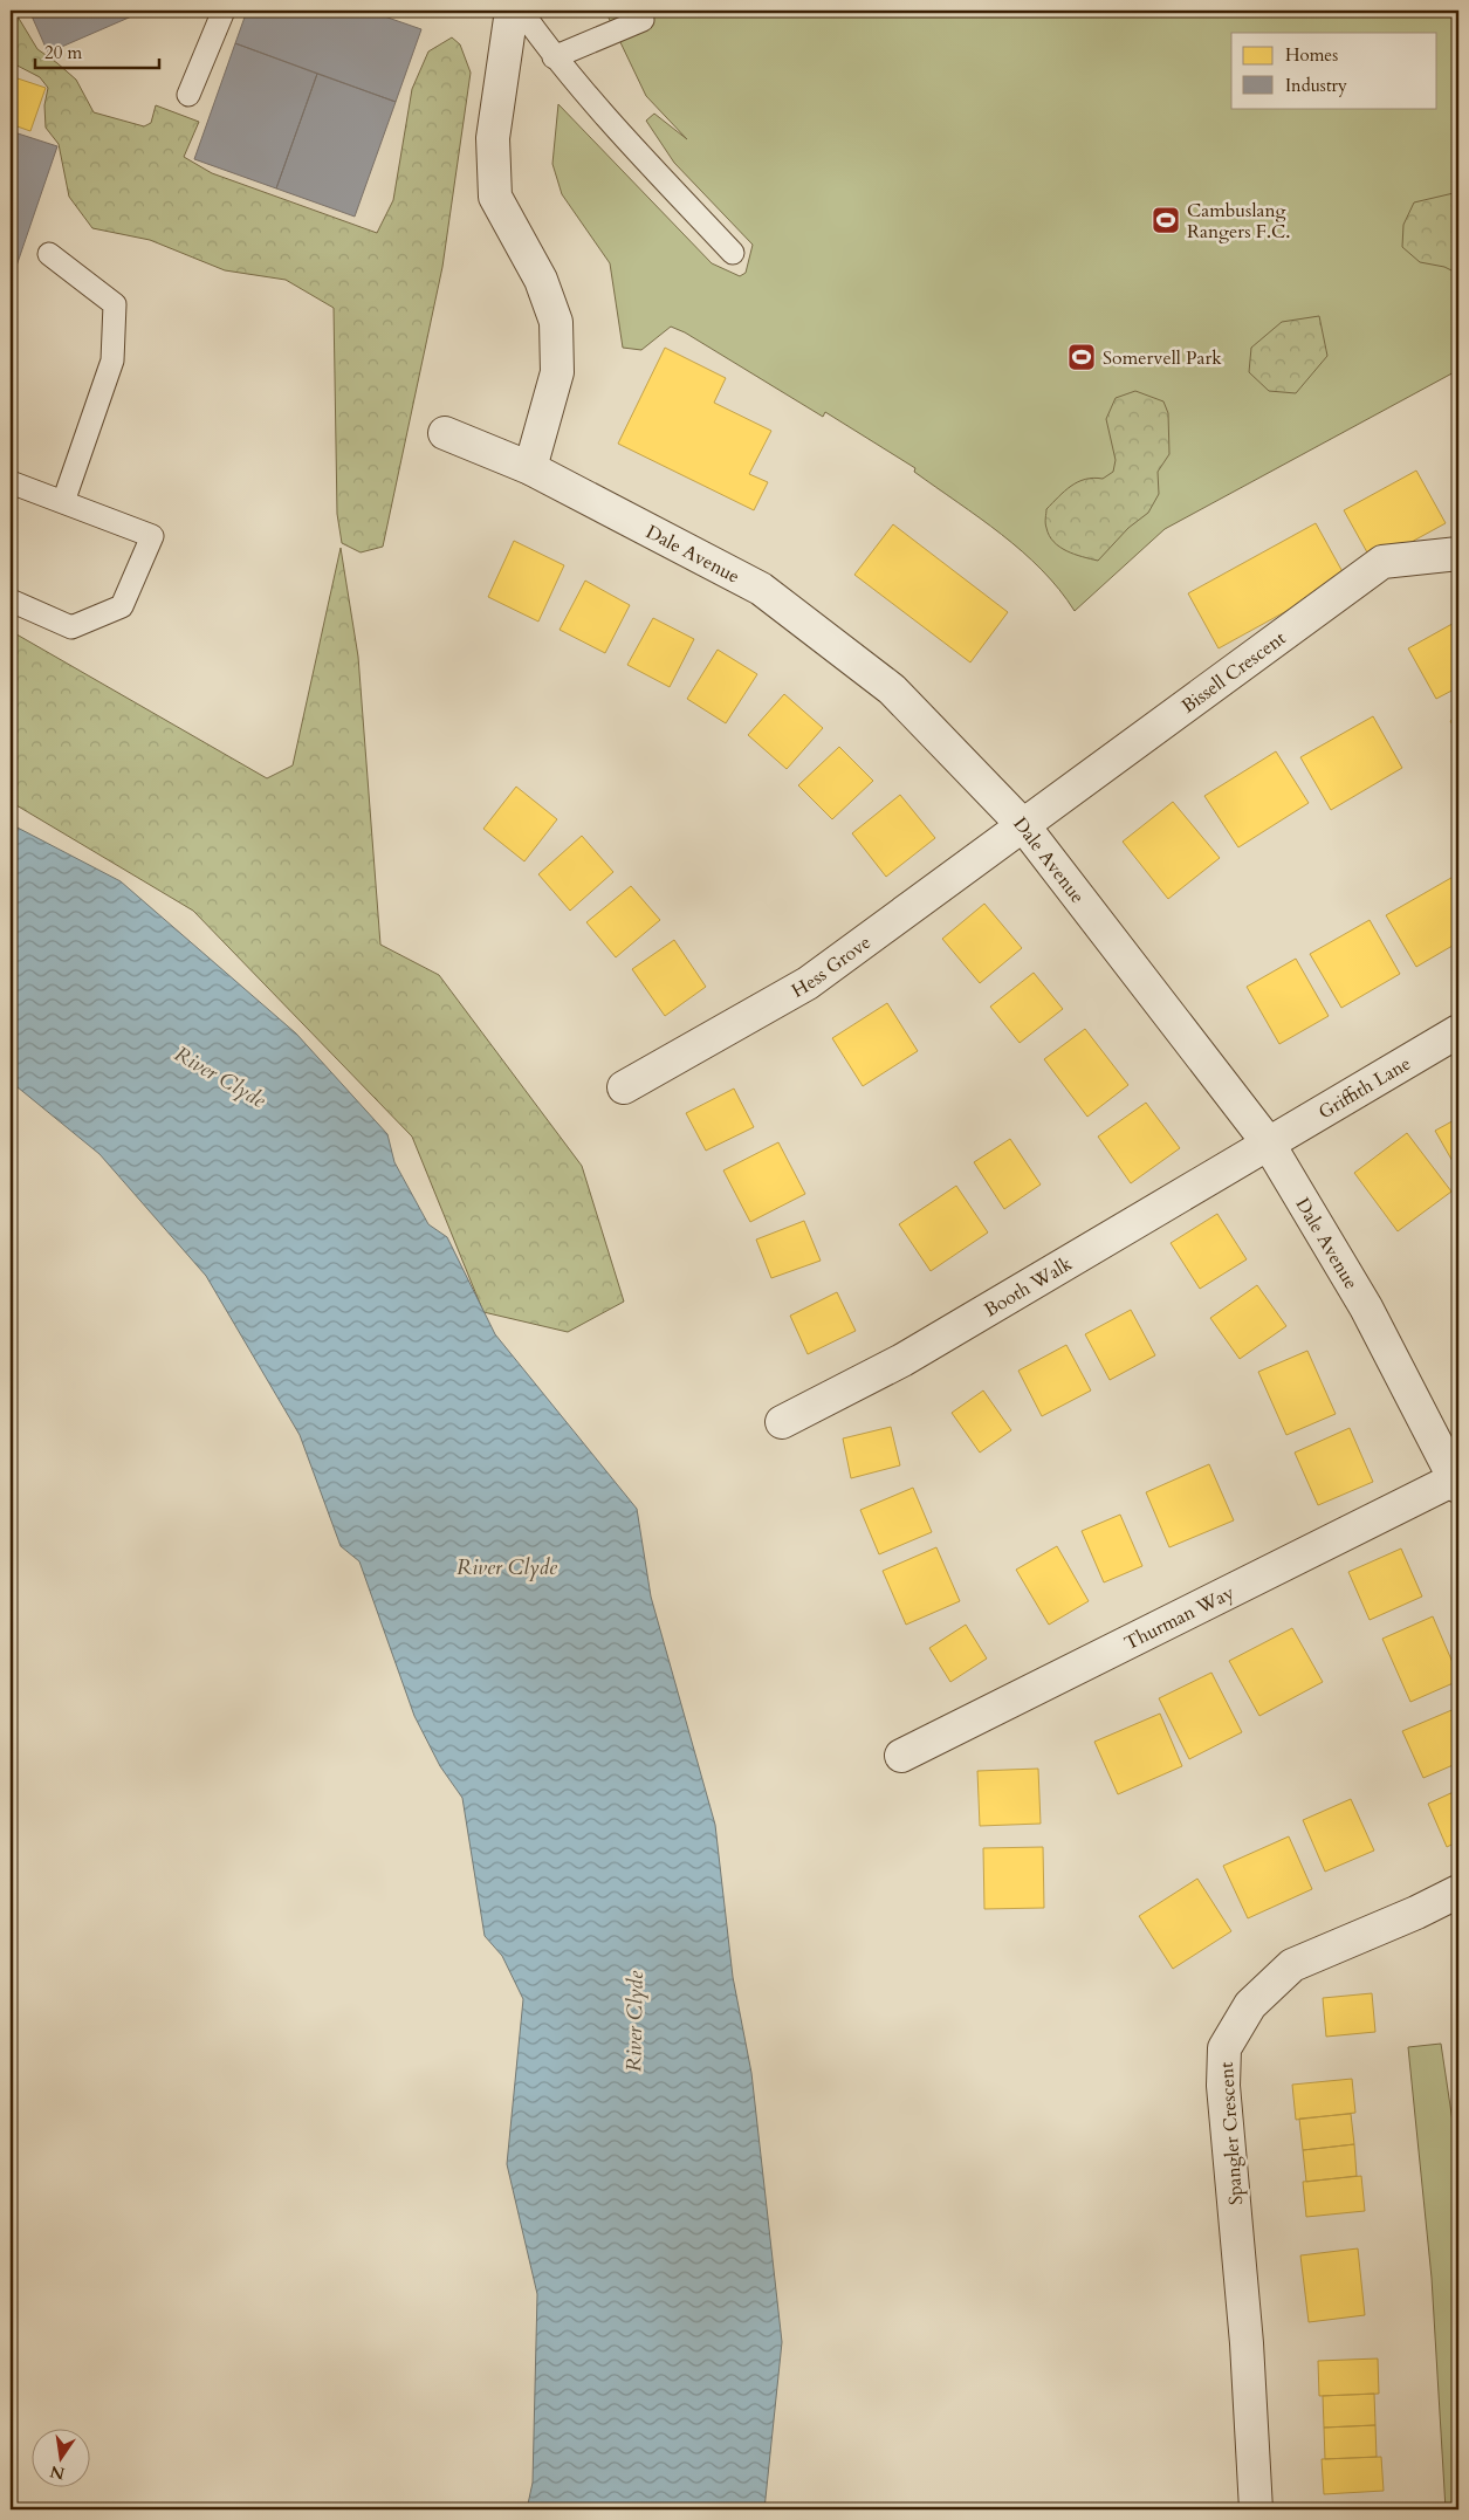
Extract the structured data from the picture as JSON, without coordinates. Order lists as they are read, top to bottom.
{
  "streets": {
    "street": [
      "Dale Avenue",
      "Bissell Crescent",
      "Hess Grove",
      "Griffith Lane",
      "Booth Walk",
      "Thurman Way",
      "Spangler Crescent"
    ]
  },
  "crossings": [
    ["Dale Avenue", "Bissell Crescent"],
    ["Dale Avenue", "Hess Grove"],
    ["Dale Avenue", "Griffith Lane"],
    ["Dale Avenue", "Booth Walk"],
    ["Dale Avenue", "Thurman Way"],
    ["Bissell Crescent", "Hess Grove"],
    ["Griffith Lane", "Booth Walk"]
  ],
  "water": ["River Clyde"],
  "places": {
    "sports": ["Cambuslang Rangers F.C.", "Somervell Park"]
  },
  "legend": ["Homes", "Industry"],
  "scale_bar": "20 m",
  "north": "bottom"
}
